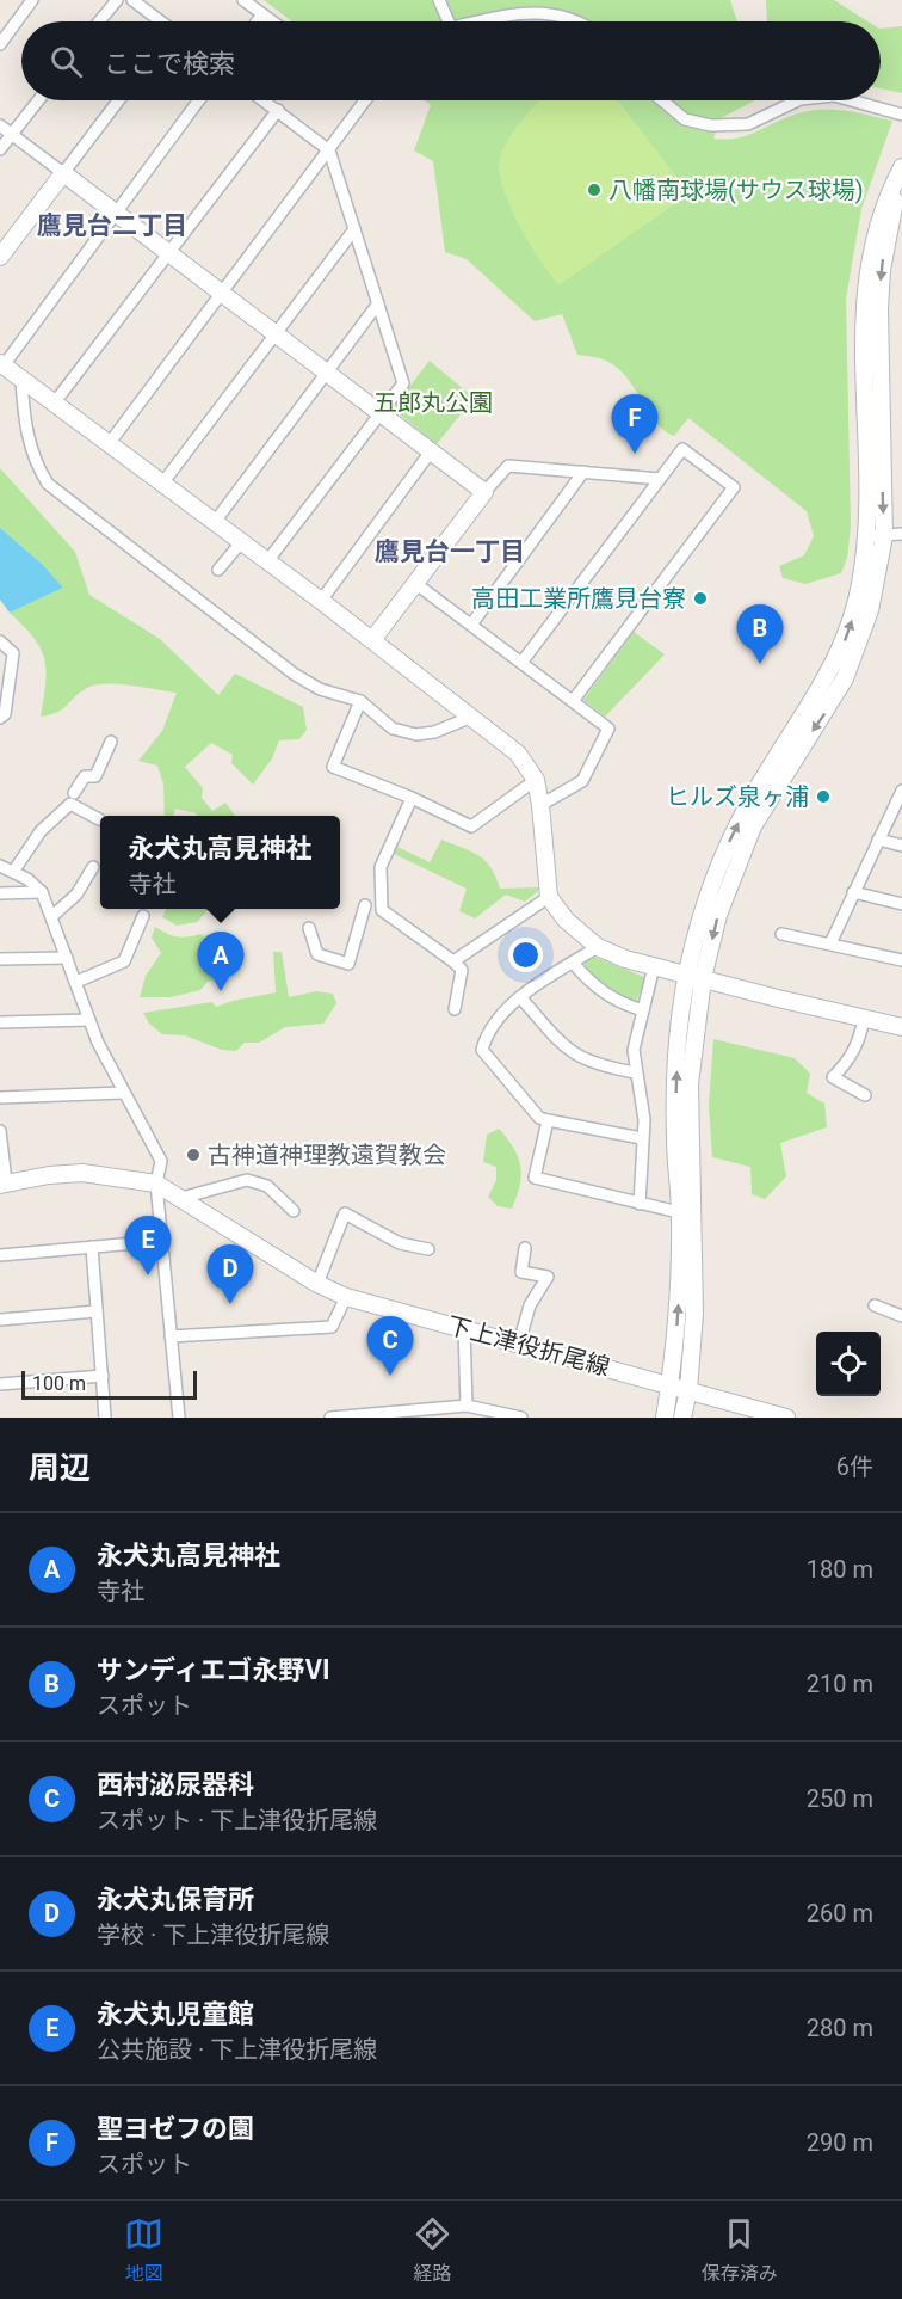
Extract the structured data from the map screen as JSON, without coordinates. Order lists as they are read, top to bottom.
{
  "streets": {
    "street": ["下上津役折尾線"]
  },
  "districts": ["鷹見台二丁目", "鷹見台一丁目"],
  "parks": ["五郎丸公園"],
  "places": [
    "八幡南球場(サウス球場)",
    "高田工業所鷹見台寮",
    "ヒルズ泉ヶ浦",
    "古神道神理教遠賀教会"
  ],
  "scale_bar": "100 m",
  "page": {
    "search": "ここで検索",
    "pins": [
      "F",
      "B",
      "A",
      "E",
      "D",
      "C"
    ],
    "popup": ["永犬丸高見神社", "寺社"],
    "scale": "100 m",
    "heading": ["周辺", "6件"],
    "list": [
      {
        "mark": "A",
        "name": "永犬丸高見神社",
        "note": "寺社",
        "value": "180 m"
      },
      {
        "mark": "B",
        "name": "サンディエゴ永野Ⅵ",
        "note": "スポット",
        "value": "210 m"
      },
      {
        "mark": "C",
        "name": "西村泌尿器科",
        "note": "スポット · 下上津役折尾線",
        "value": "250 m"
      },
      {
        "mark": "D",
        "name": "永犬丸保育所",
        "note": "学校 · 下上津役折尾線",
        "value": "260 m"
      },
      {
        "mark": "E",
        "name": "永犬丸児童館",
        "note": "公共施設 · 下上津役折尾線",
        "value": "280 m"
      },
      {
        "mark": "F",
        "name": "聖ヨゼフの園",
        "note": "スポット",
        "value": "290 m"
      }
    ],
    "nav": ["地図", "経路", "保存済み"]
  }
}
